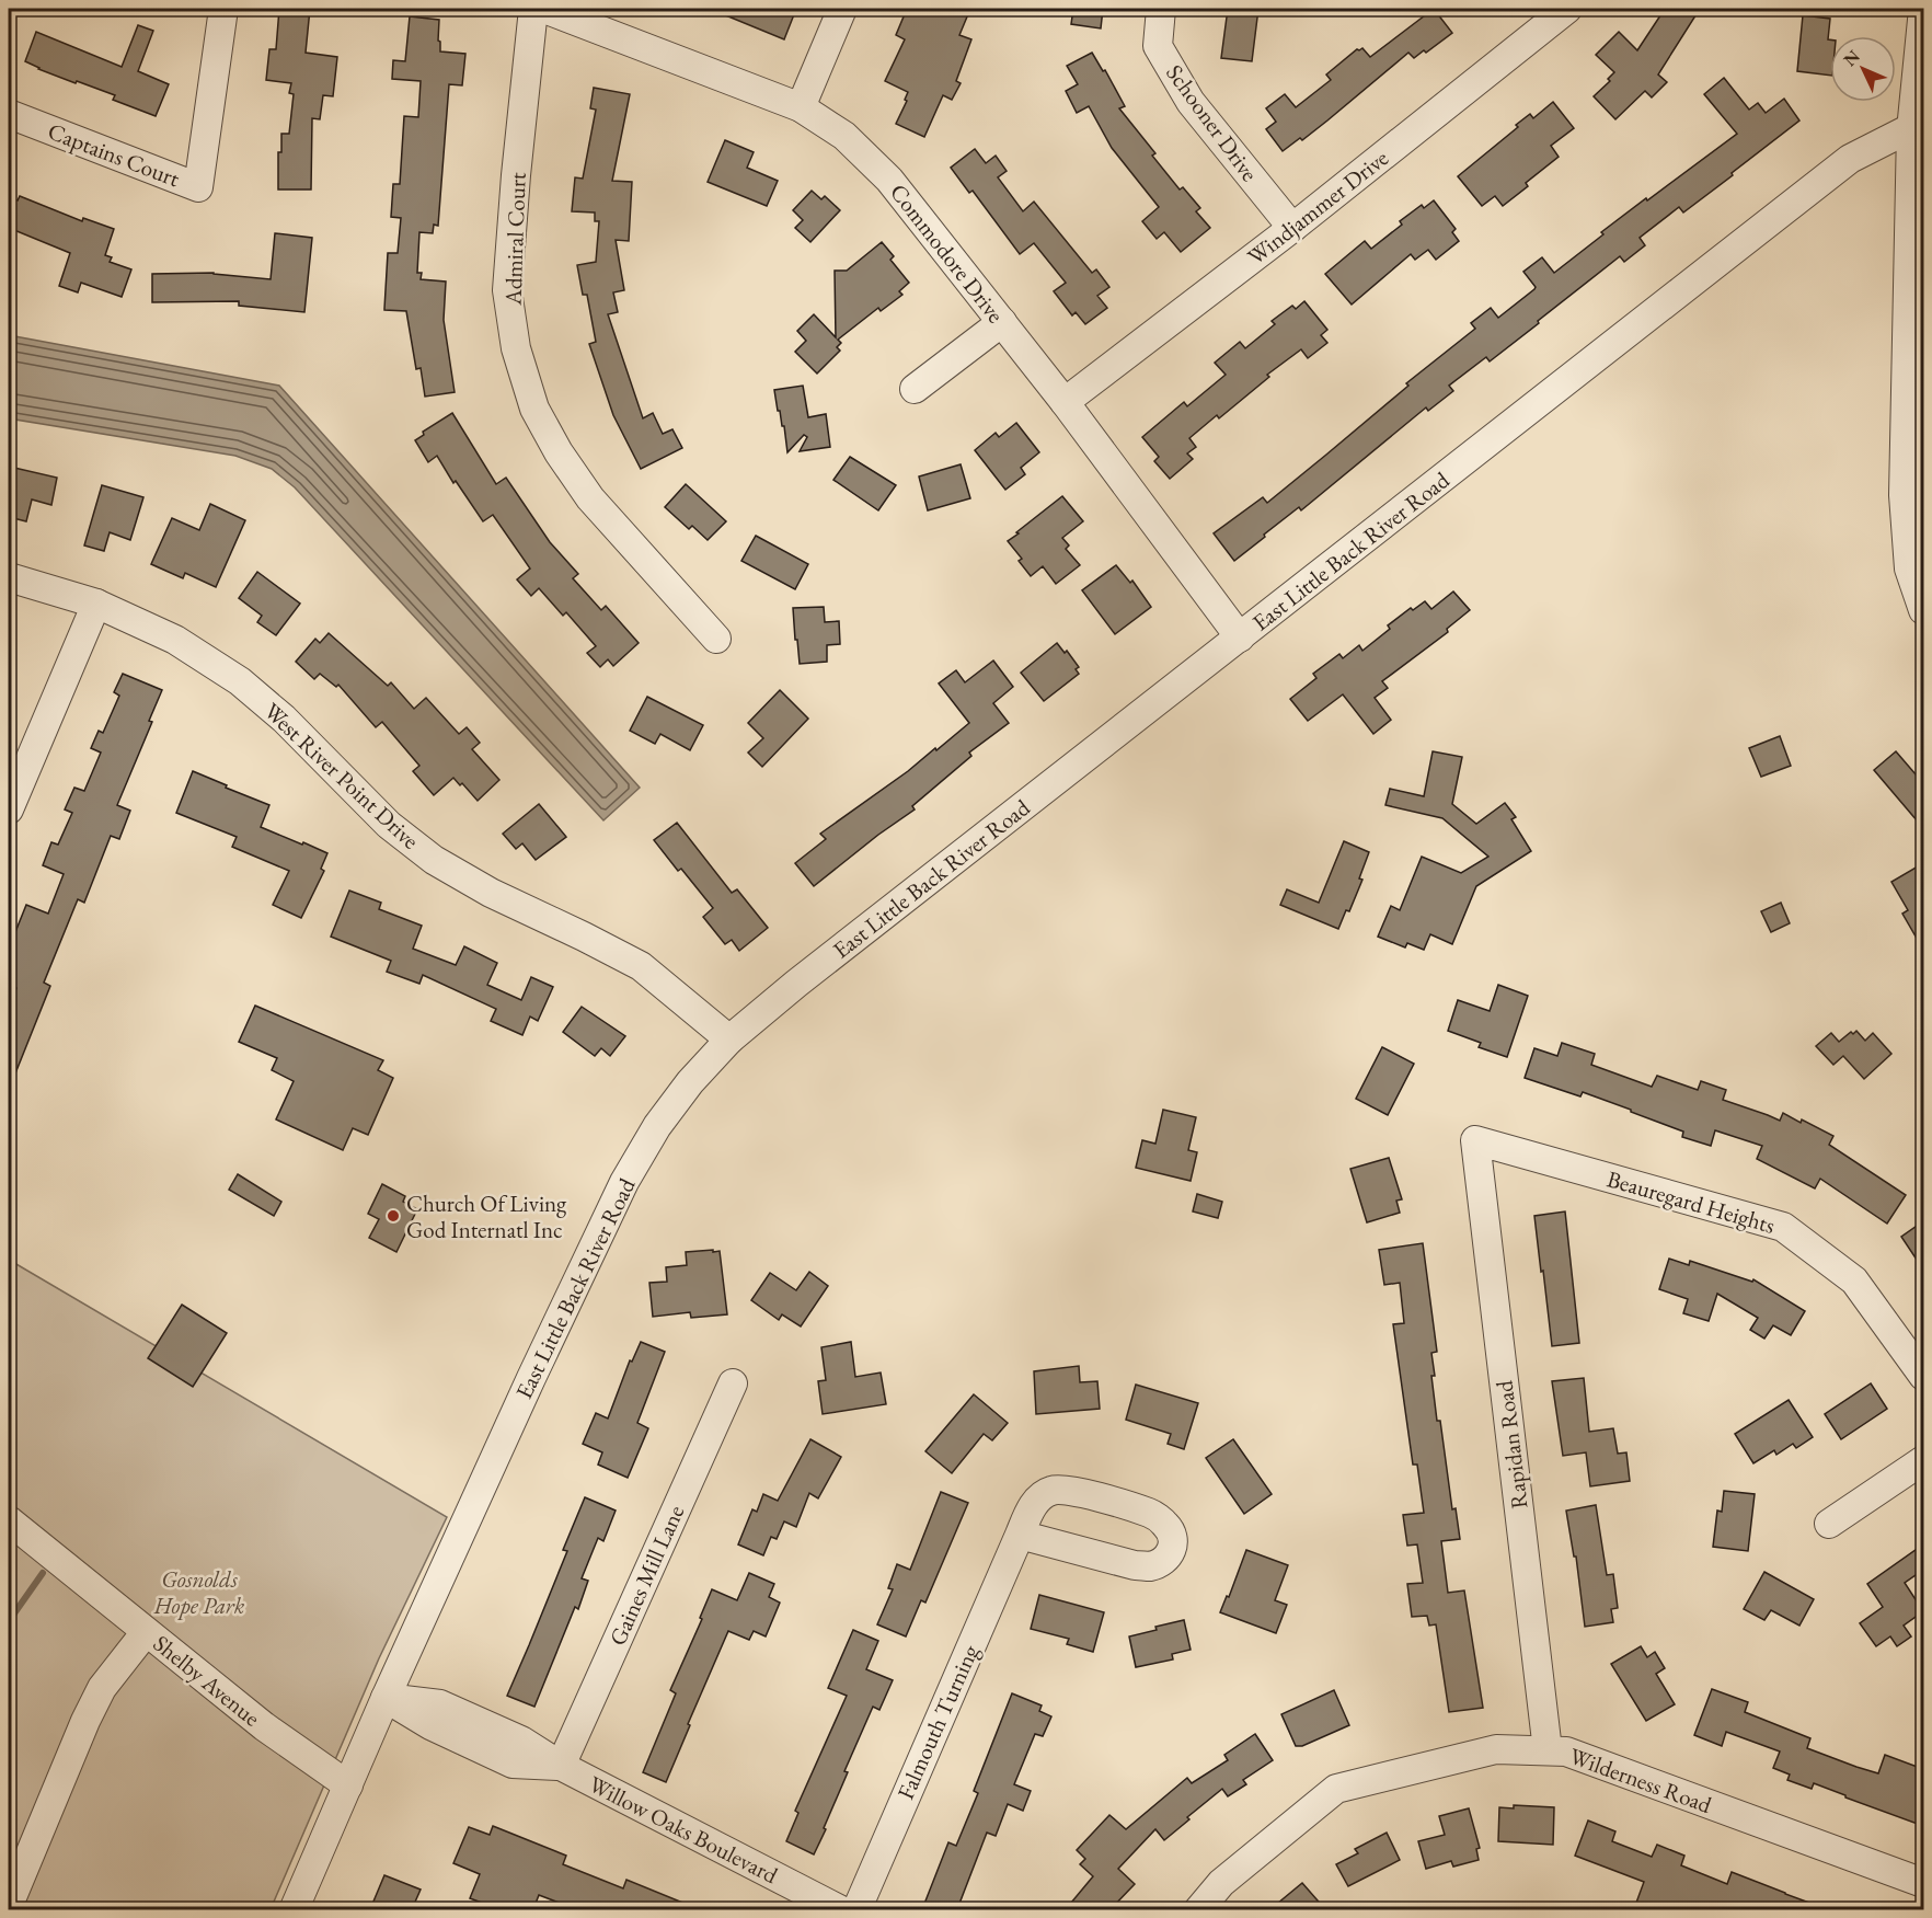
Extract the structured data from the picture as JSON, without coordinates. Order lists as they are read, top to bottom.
{
  "streets": {
    "street": [
      "Schooner Drive",
      "Captains Court",
      "Windjammer Drive",
      "Admiral Court",
      "Commodore Drive",
      "East Little Back River Road",
      "West River Point Drive",
      "Beauregard Heights",
      "Rapidan Road",
      "Gaines Mill Lane",
      "Shelby Avenue",
      "Falmouth Turning",
      "Wilderness Road",
      "Willow Oaks Boulevard"
    ]
  },
  "crossings": [
    ["Schooner Drive", "Windjammer Drive"],
    ["Windjammer Drive", "Commodore Drive"],
    ["Commodore Drive", "East Little Back River Road"],
    ["East Little Back River Road", "West River Point Drive"],
    ["East Little Back River Road", "Shelby Avenue"],
    ["East Little Back River Road", "Willow Oaks Boulevard"],
    ["Beauregard Heights", "Rapidan Road"],
    ["Rapidan Road", "Wilderness Road"],
    ["Gaines Mill Lane", "Willow Oaks Boulevard"]
  ],
  "parks": ["Gosnolds Hope Park"],
  "places": ["Church Of Living God Internatl Inc"],
  "north": "top left"
}
